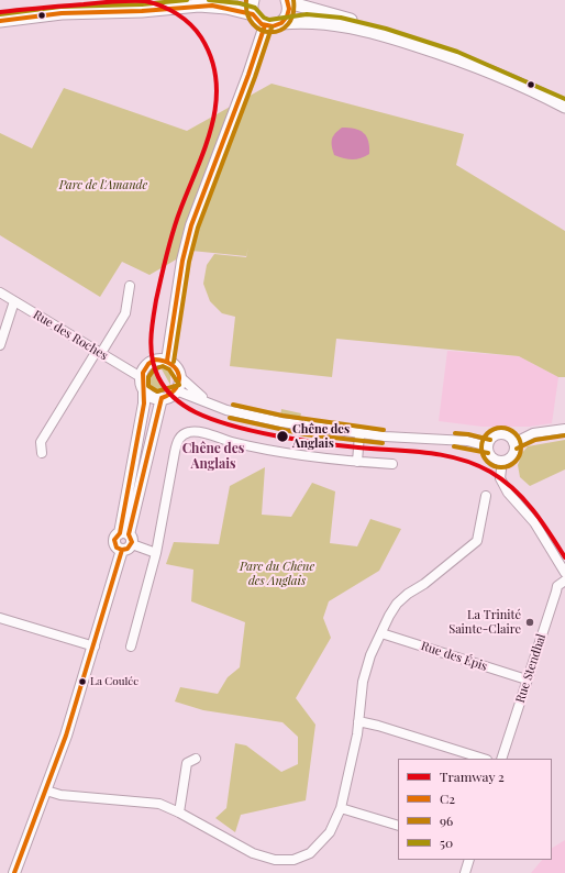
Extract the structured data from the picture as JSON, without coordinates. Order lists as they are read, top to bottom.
{
  "streets": {
    "street": ["Rue des Roches", "Rue des Épis", "Rue Stendhal"]
  },
  "crossings": [
    ["Rue des Épis", "Rue Stendhal"]
  ],
  "districts": ["Chêne des Anglais"],
  "parks": ["Parc de l'Amande", "Parc du Chêne des Anglais"],
  "places": ["Chêne des Anglais", "La Trinité Sainte-Claire", "La Coulée"],
  "lines": [
    "transit line C2",
    "transit line 96",
    "transit line 50",
    "tram line 2"
  ],
  "legend": [
    "Tramway 2",
    "C2",
    "96",
    "50"
  ]
}
